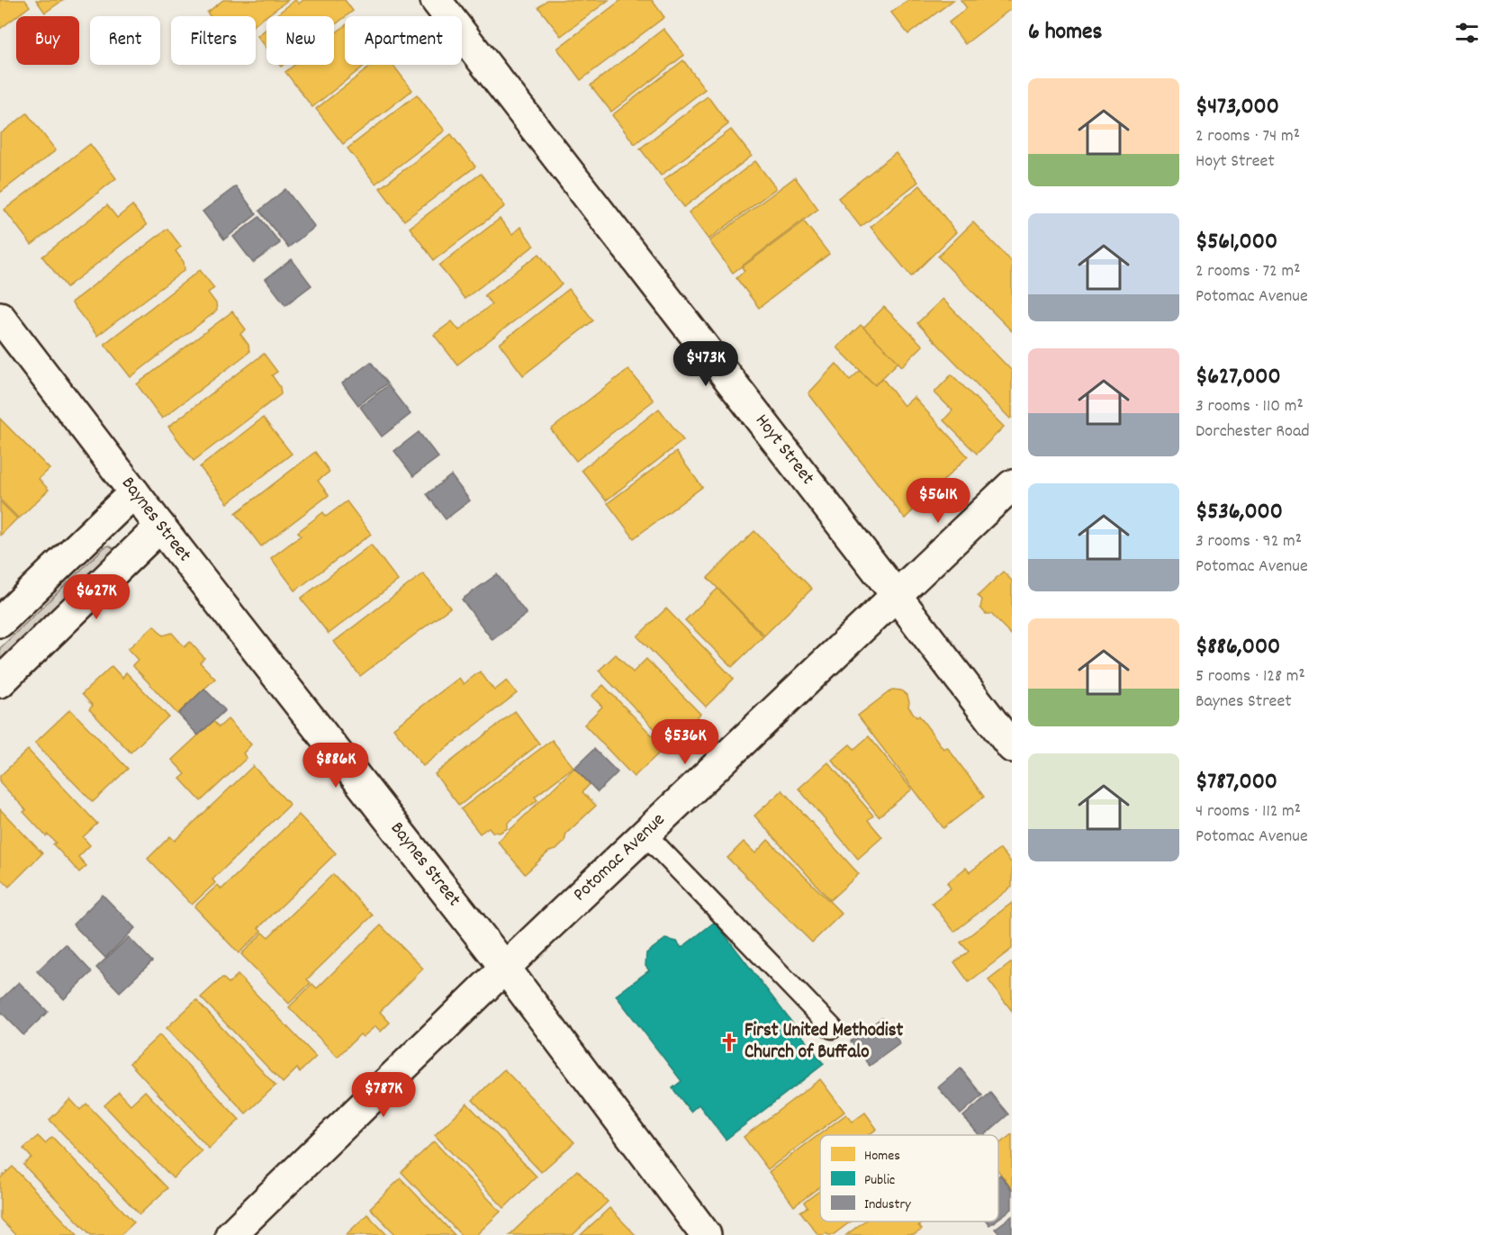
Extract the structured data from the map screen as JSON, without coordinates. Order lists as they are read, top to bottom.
{
  "streets": {
    "street": ["Hoyt Street", "Baynes Street", "Potomac Avenue"]
  },
  "crossings": [
    ["Hoyt Street", "Potomac Avenue"],
    ["Baynes Street", "Potomac Avenue"]
  ],
  "places": {
    "church": ["First United Methodist Church of Buffalo"]
  },
  "legend": ["Homes", "Public", "Industry"],
  "page": {
    "heading": "6 homes",
    "chip": [
      "Buy",
      "Rent",
      "Filters",
      "New",
      "Apartment"
    ],
    "list": [
      {
        "name": "$473,000",
        "note": "2 rooms · 74 m² · Hoyt Street"
      },
      {
        "name": "$561,000",
        "note": "2 rooms · 72 m² · Potomac Avenue"
      },
      {
        "name": "$627,000",
        "note": "3 rooms · 110 m² · Dorchester Road"
      },
      {
        "name": "$536,000",
        "note": "3 rooms · 92 m² · Potomac Avenue"
      },
      {
        "name": "$886,000",
        "note": "5 rooms · 128 m² · Baynes Street"
      },
      {
        "name": "$787,000",
        "note": "4 rooms · 112 m² · Potomac Avenue"
      }
    ],
    "price": [
      "$473K",
      "$561K",
      "$627K",
      "$536K",
      "$886K",
      "$787K"
    ]
  }
}
